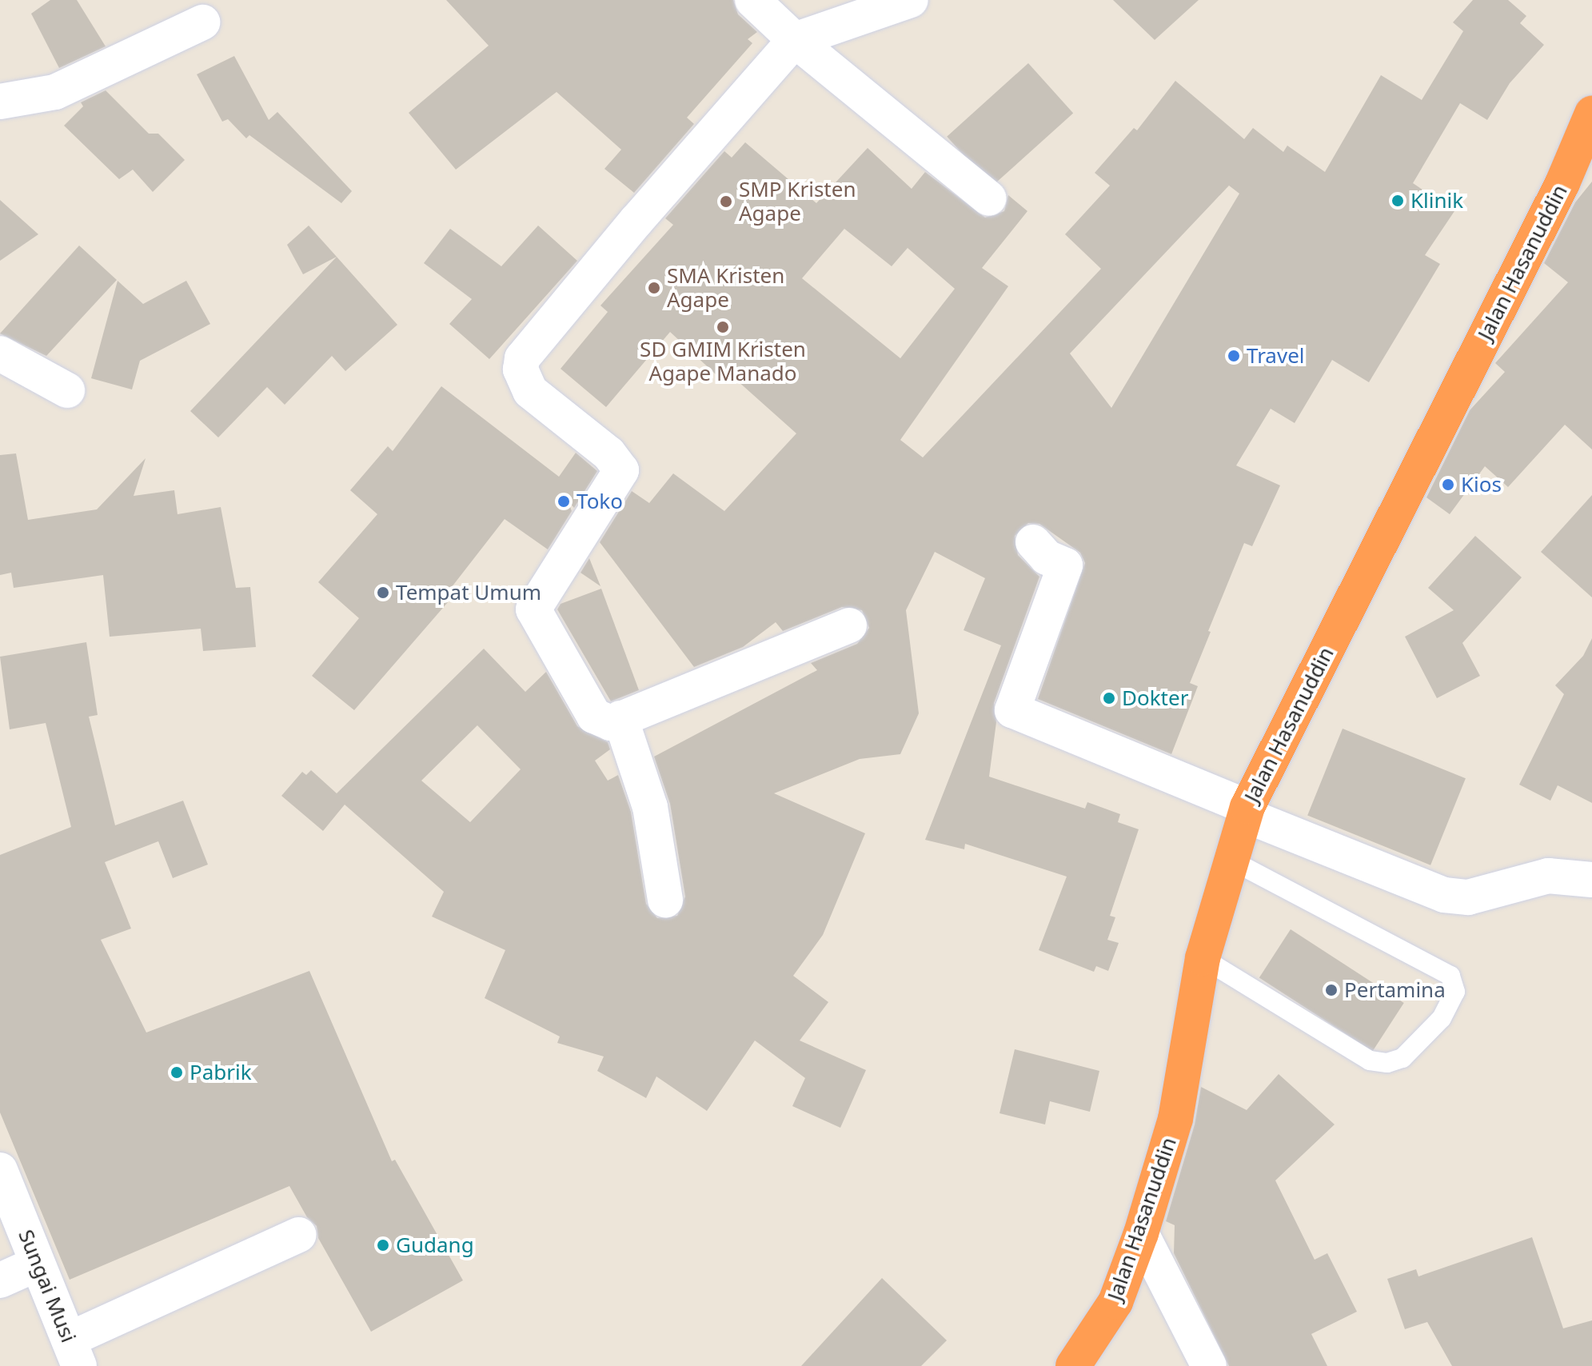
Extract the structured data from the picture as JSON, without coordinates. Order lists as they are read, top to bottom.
{
  "streets": {
    "highway": ["Jalan Hasanuddin"],
    "street": ["Sungai Musi"]
  },
  "places": [
    "Klinik",
    "SMP Kristen Agape",
    "SMA Kristen Agape",
    "SD GMIM Kristen Agape Manado",
    "Travel",
    "Kios",
    "Toko",
    "Tempat Umum",
    "Dokter",
    "Pertamina",
    "Pabrik",
    "Gudang"
  ]
}
